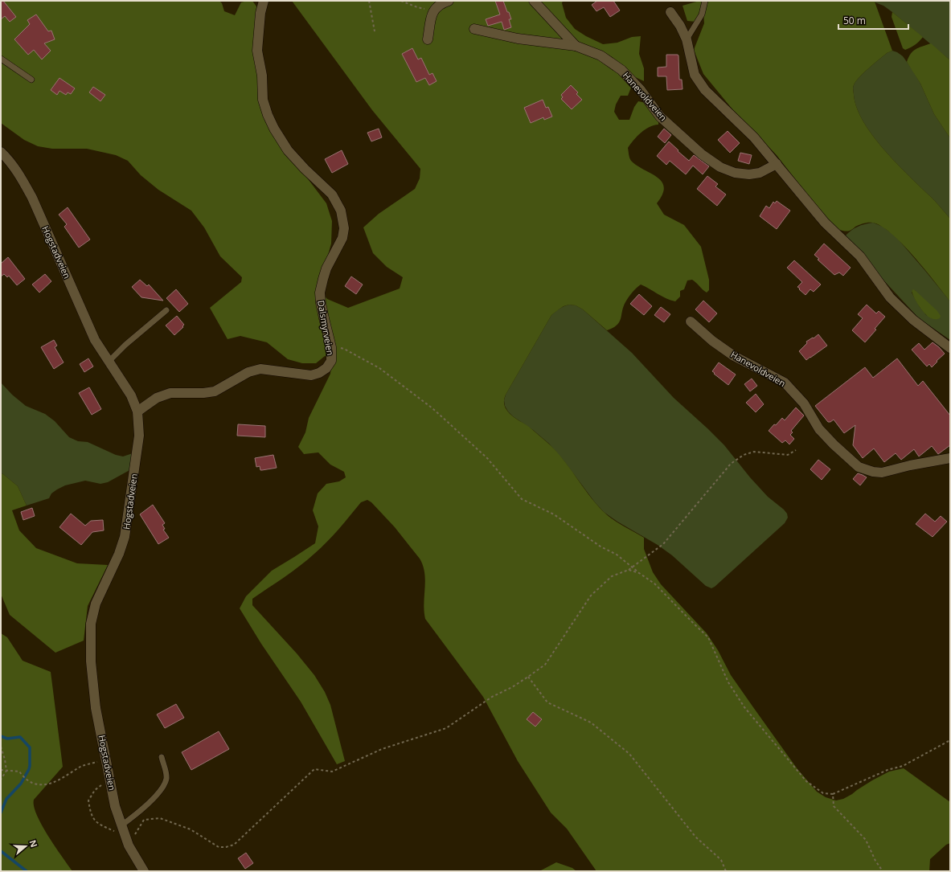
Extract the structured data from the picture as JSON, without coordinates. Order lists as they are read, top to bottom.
{
  "streets": {
    "street": ["Hanevoldveien", "Hogstadveien", "Dalsmyrveien"]
  },
  "crossings": [
    ["Hogstadveien", "Dalsmyrveien"]
  ],
  "scale_bar": "50 m",
  "north": "right"
}
